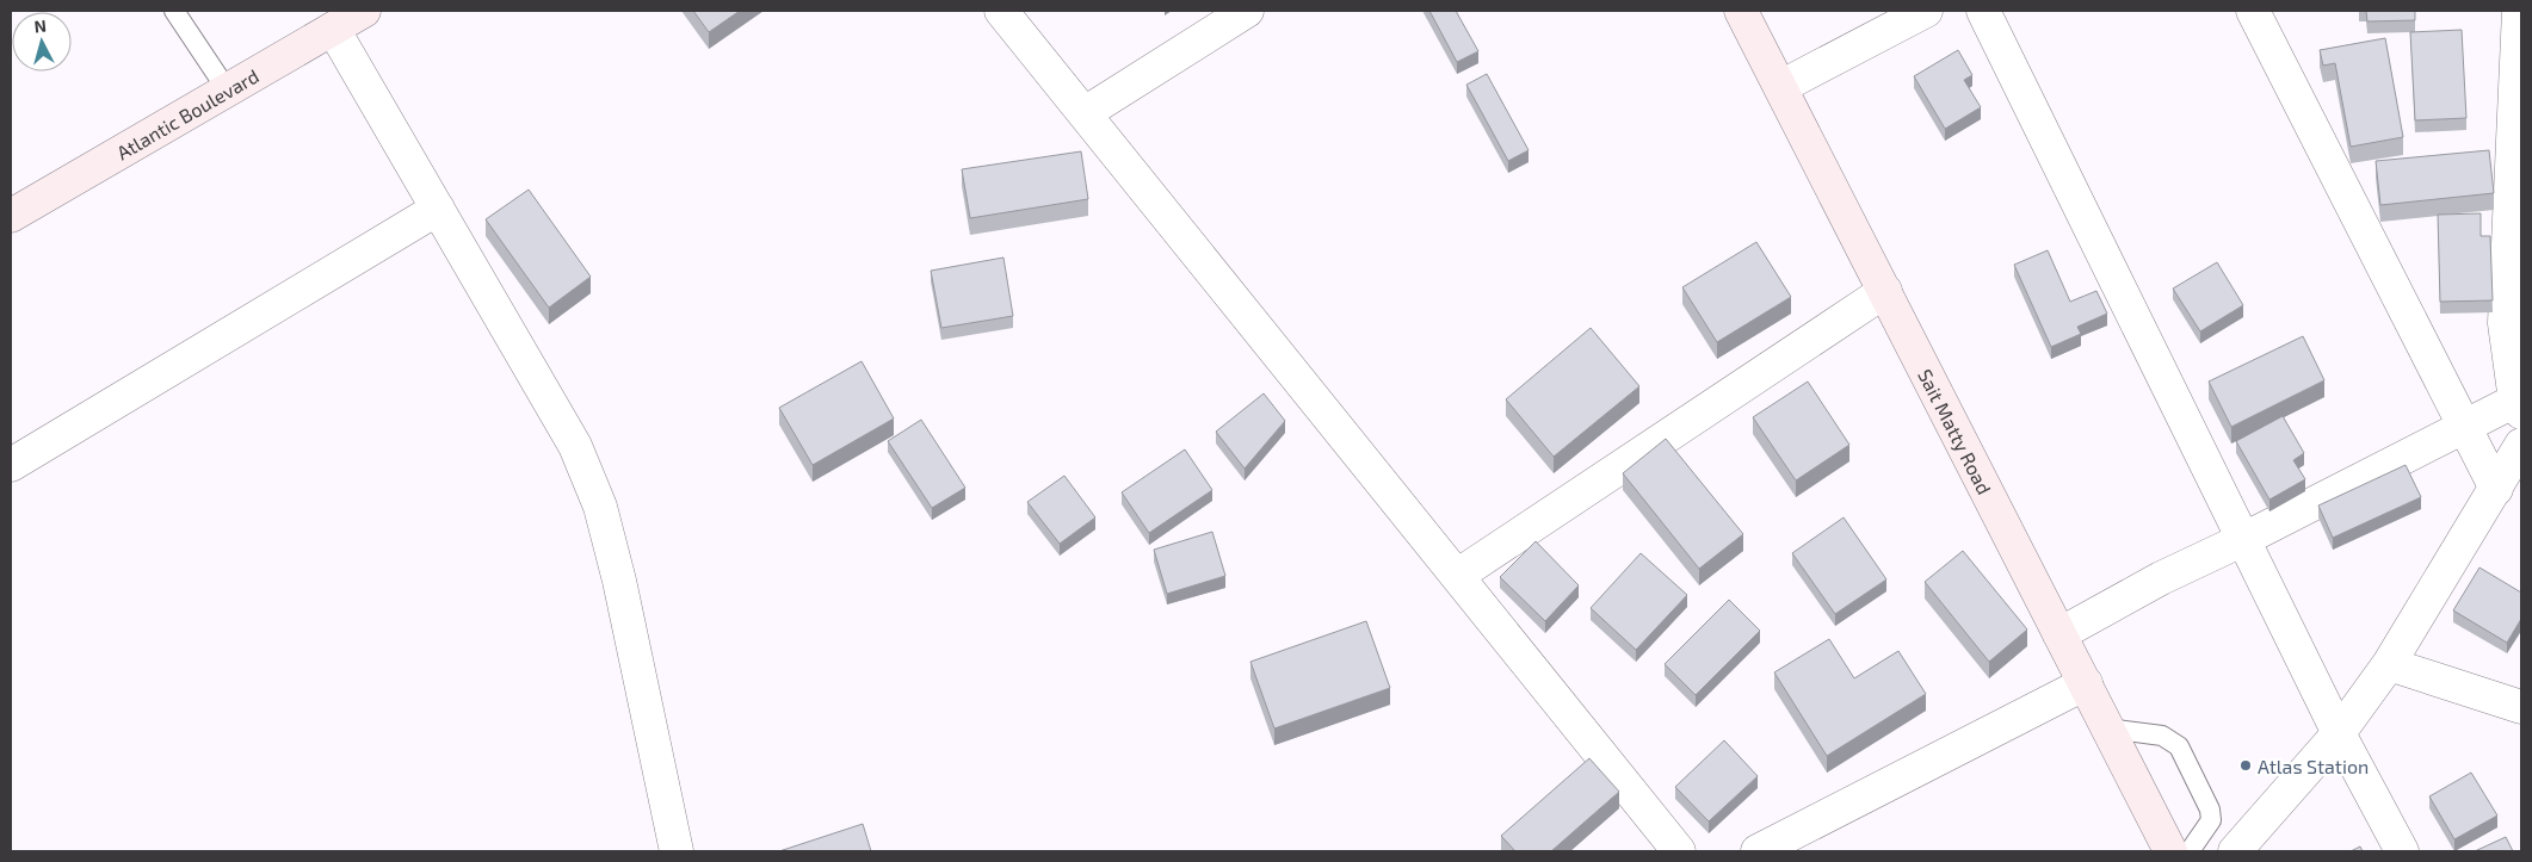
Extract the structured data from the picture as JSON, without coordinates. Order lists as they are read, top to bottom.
{
  "streets": {
    "street": ["Atlantic Boulevard", "Sait Matty Road"]
  },
  "places": ["Atlas Station"],
  "north": "top"
}
